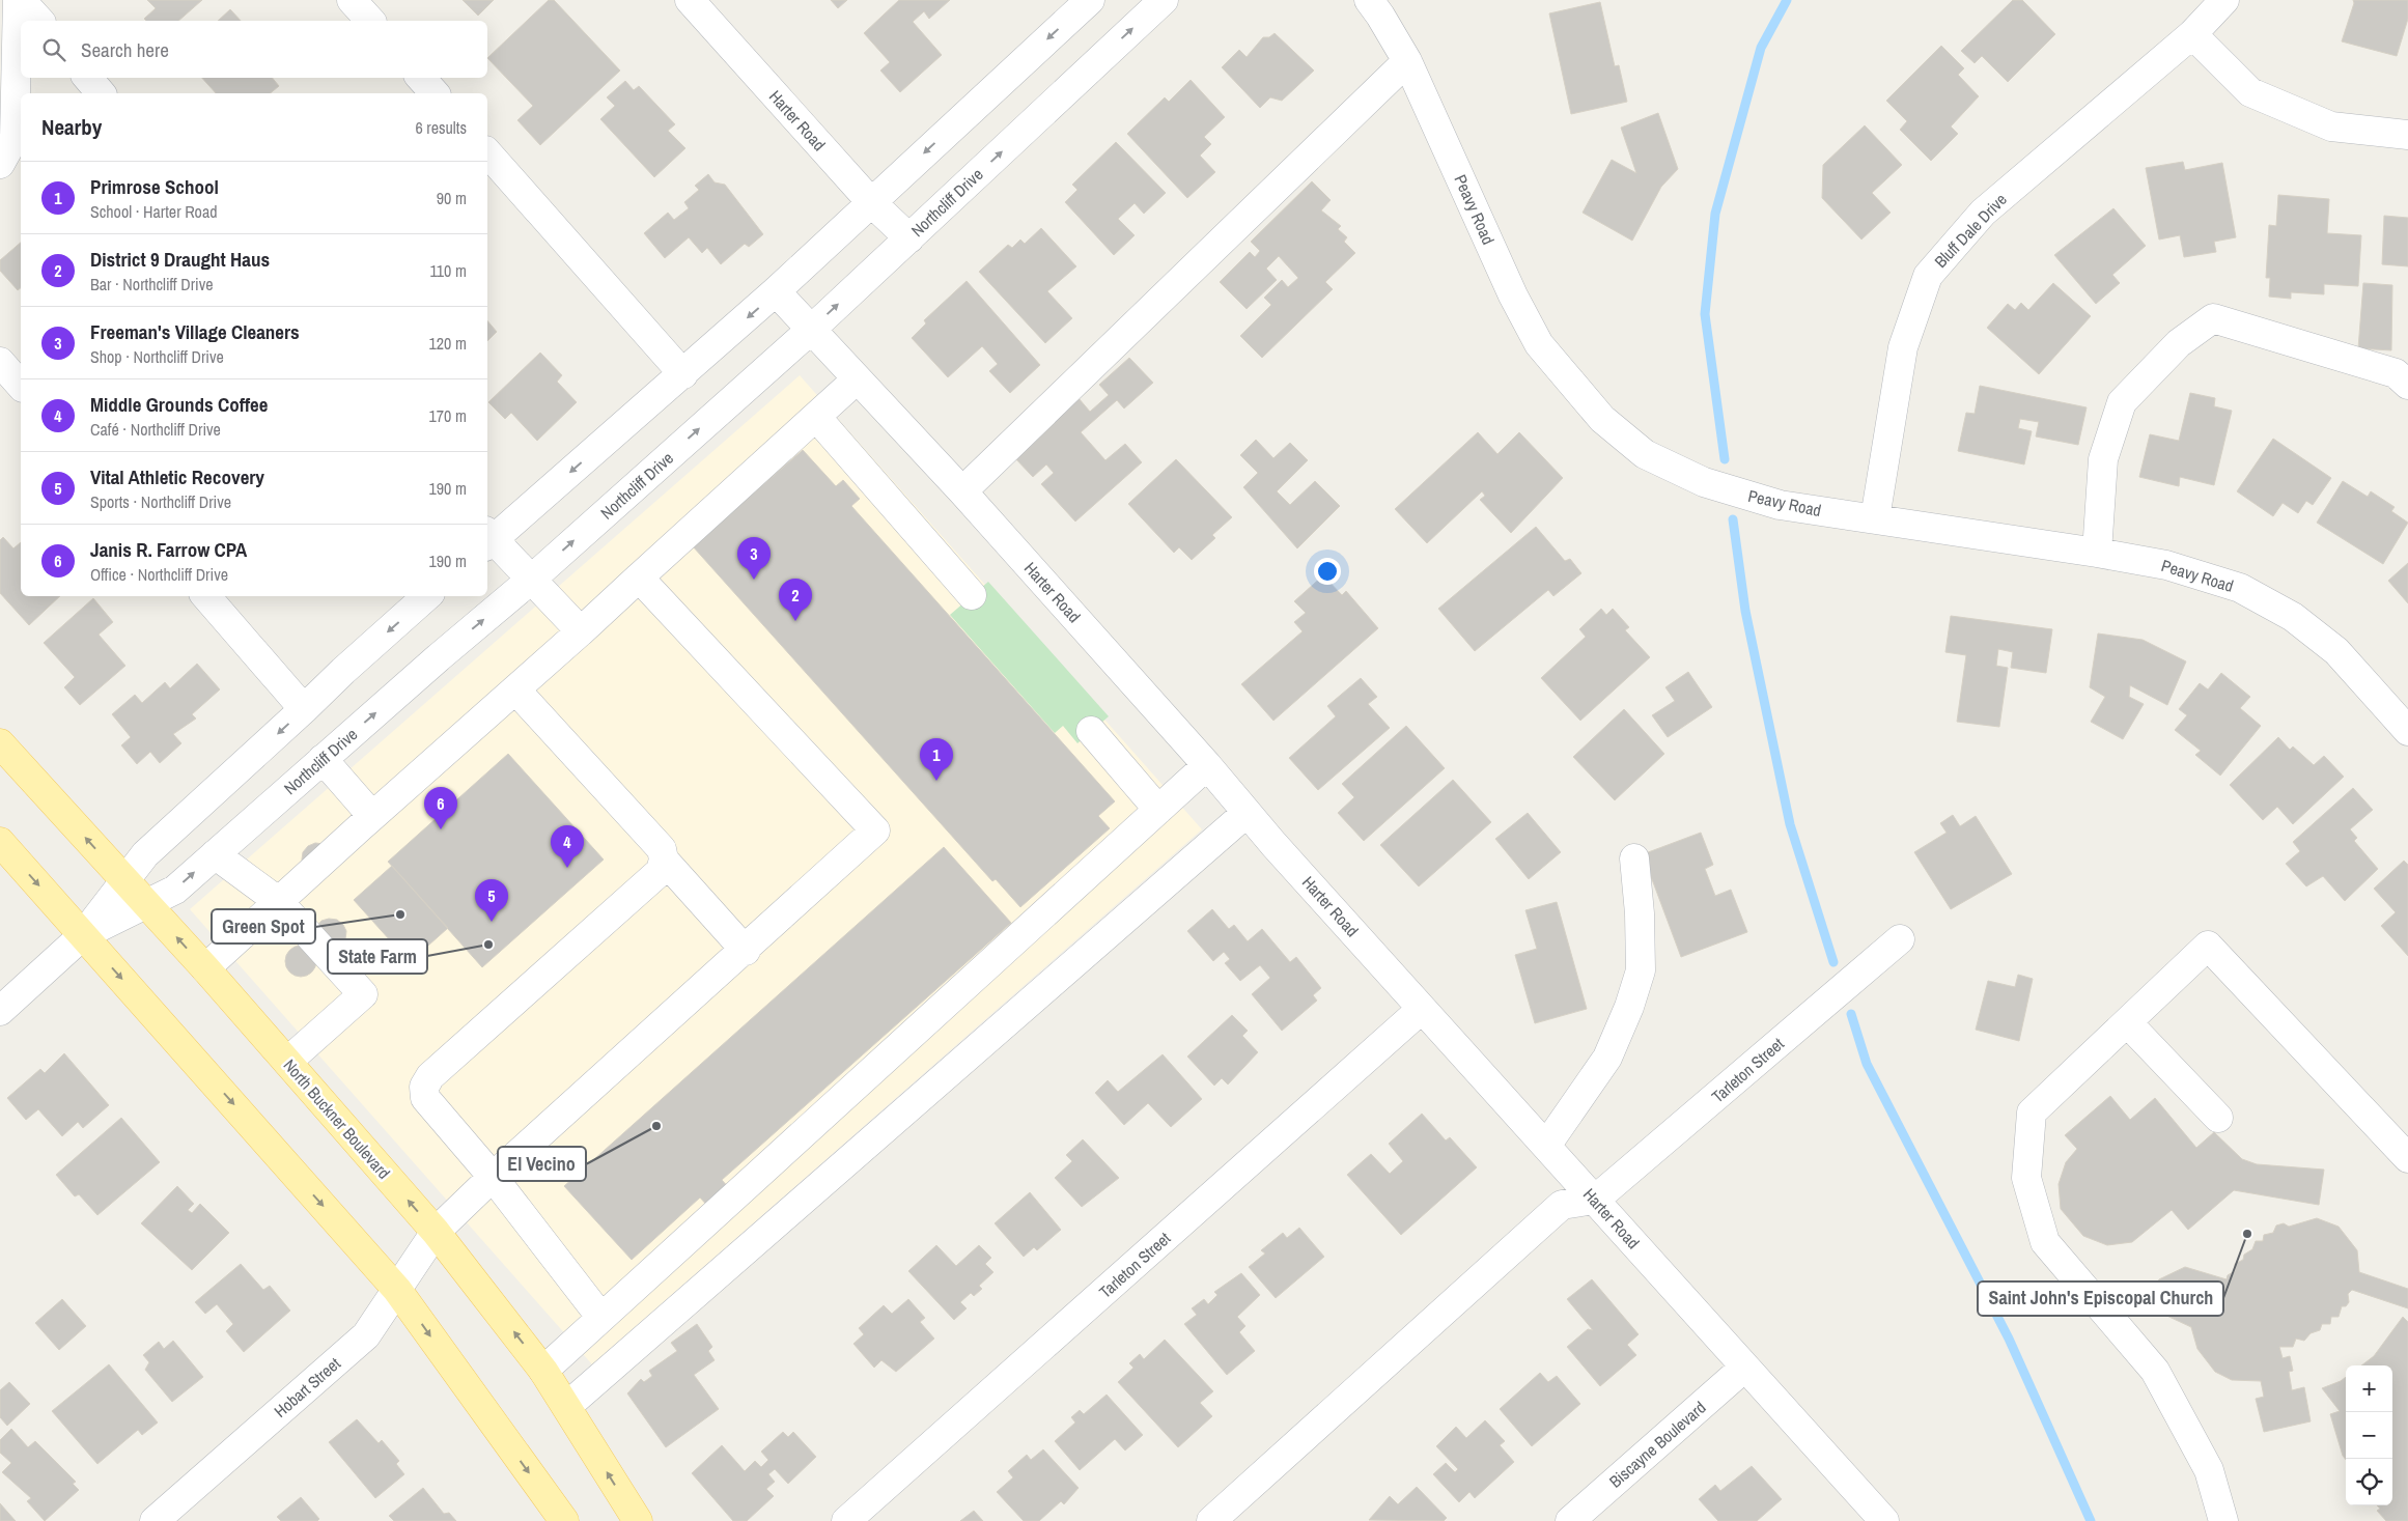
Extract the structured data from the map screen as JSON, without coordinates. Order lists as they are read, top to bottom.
{
  "streets": {
    "main road": ["North Buckner Boulevard"],
    "street": [
      "Harter Road",
      "Northcliff Drive",
      "Peavy Road",
      "Bluff Dale Drive",
      "Tarleton Street",
      "Hobart Street",
      "Biscayne Boulevard"
    ]
  },
  "crossings": [
    ["Harter Road", "Northcliff Drive"],
    ["Harter Road", "Tarleton Street"],
    ["Harter Road", "Biscayne Boulevard"],
    ["Northcliff Drive", "North Buckner Boulevard"],
    ["Peavy Road", "Bluff Dale Drive"],
    ["North Buckner Boulevard", "Hobart Street"]
  ],
  "places": [
    "Green Spot",
    "State Farm",
    "El Vecino",
    "Saint John's Episcopal Church"
  ],
  "page": {
    "search": "Search here",
    "heading": ["Nearby", "6 results"],
    "list": [
      {
        "mark": "1",
        "name": "Primrose School",
        "note": "School · Harter Road",
        "value": "90 m"
      },
      {
        "mark": "2",
        "name": "District 9 Draught Haus",
        "note": "Bar · Northcliff Drive",
        "value": "110 m"
      },
      {
        "mark": "3",
        "name": "Freeman's Village Cleaners",
        "note": "Shop · Northcliff Drive",
        "value": "120 m"
      },
      {
        "mark": "4",
        "name": "Middle Grounds Coffee",
        "note": "Café · Northcliff Drive",
        "value": "170 m"
      },
      {
        "mark": "5",
        "name": "Vital Athletic Recovery",
        "note": "Sports · Northcliff Drive",
        "value": "190 m"
      },
      {
        "mark": "6",
        "name": "Janis R. Farrow CPA",
        "note": "Office · Northcliff Drive",
        "value": "190 m"
      }
    ],
    "pins": [
      "3",
      "2",
      "1",
      "6",
      "4",
      "5"
    ],
    "map_buttons": ["+", "−"]
  }
}
